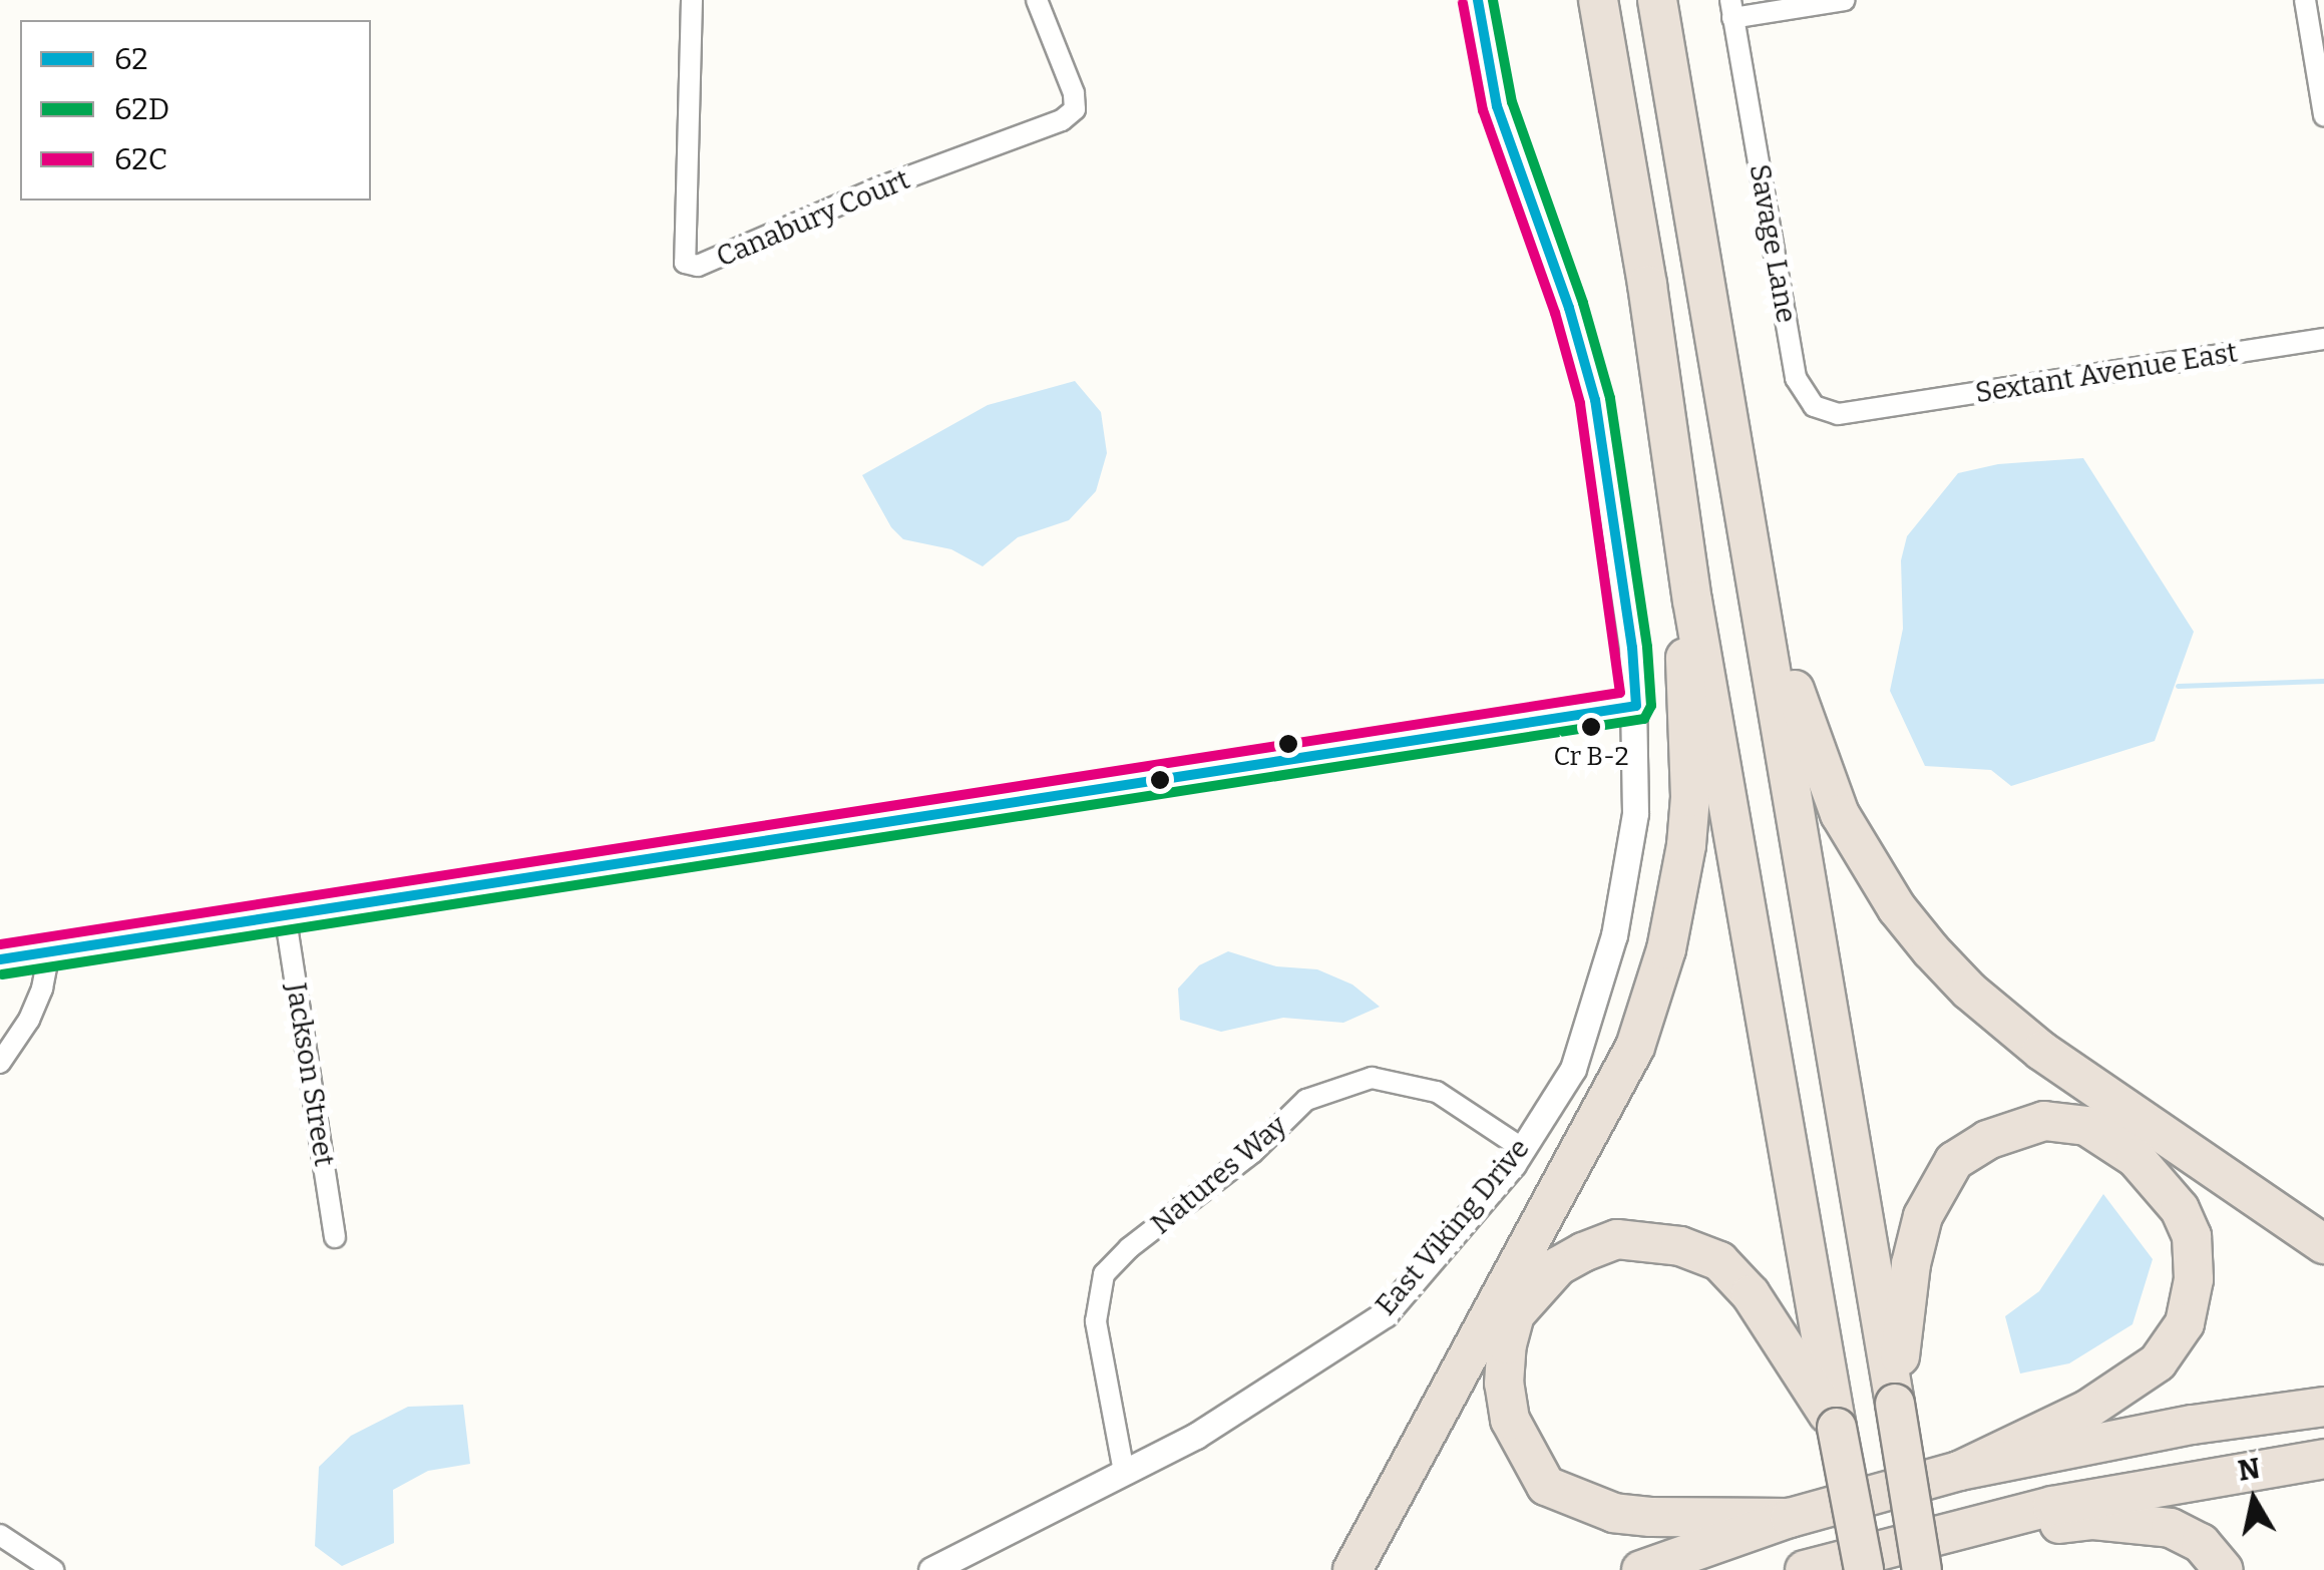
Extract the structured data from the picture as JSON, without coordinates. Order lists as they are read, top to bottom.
{
  "streets": {
    "street": [
      "Canabury Court",
      "Savage Lane",
      "Sextant Avenue East",
      "Jackson Street",
      "Natures Way",
      "East Viking Drive"
    ]
  },
  "crossings": [
    ["Savage Lane", "Sextant Avenue East"],
    ["Natures Way", "East Viking Drive"]
  ],
  "places": ["Cr B-2"],
  "lines": ["transit line 62", "transit line 62D", "transit line 62C"],
  "legend": ["62", "62D", "62C"],
  "north": "top"
}
